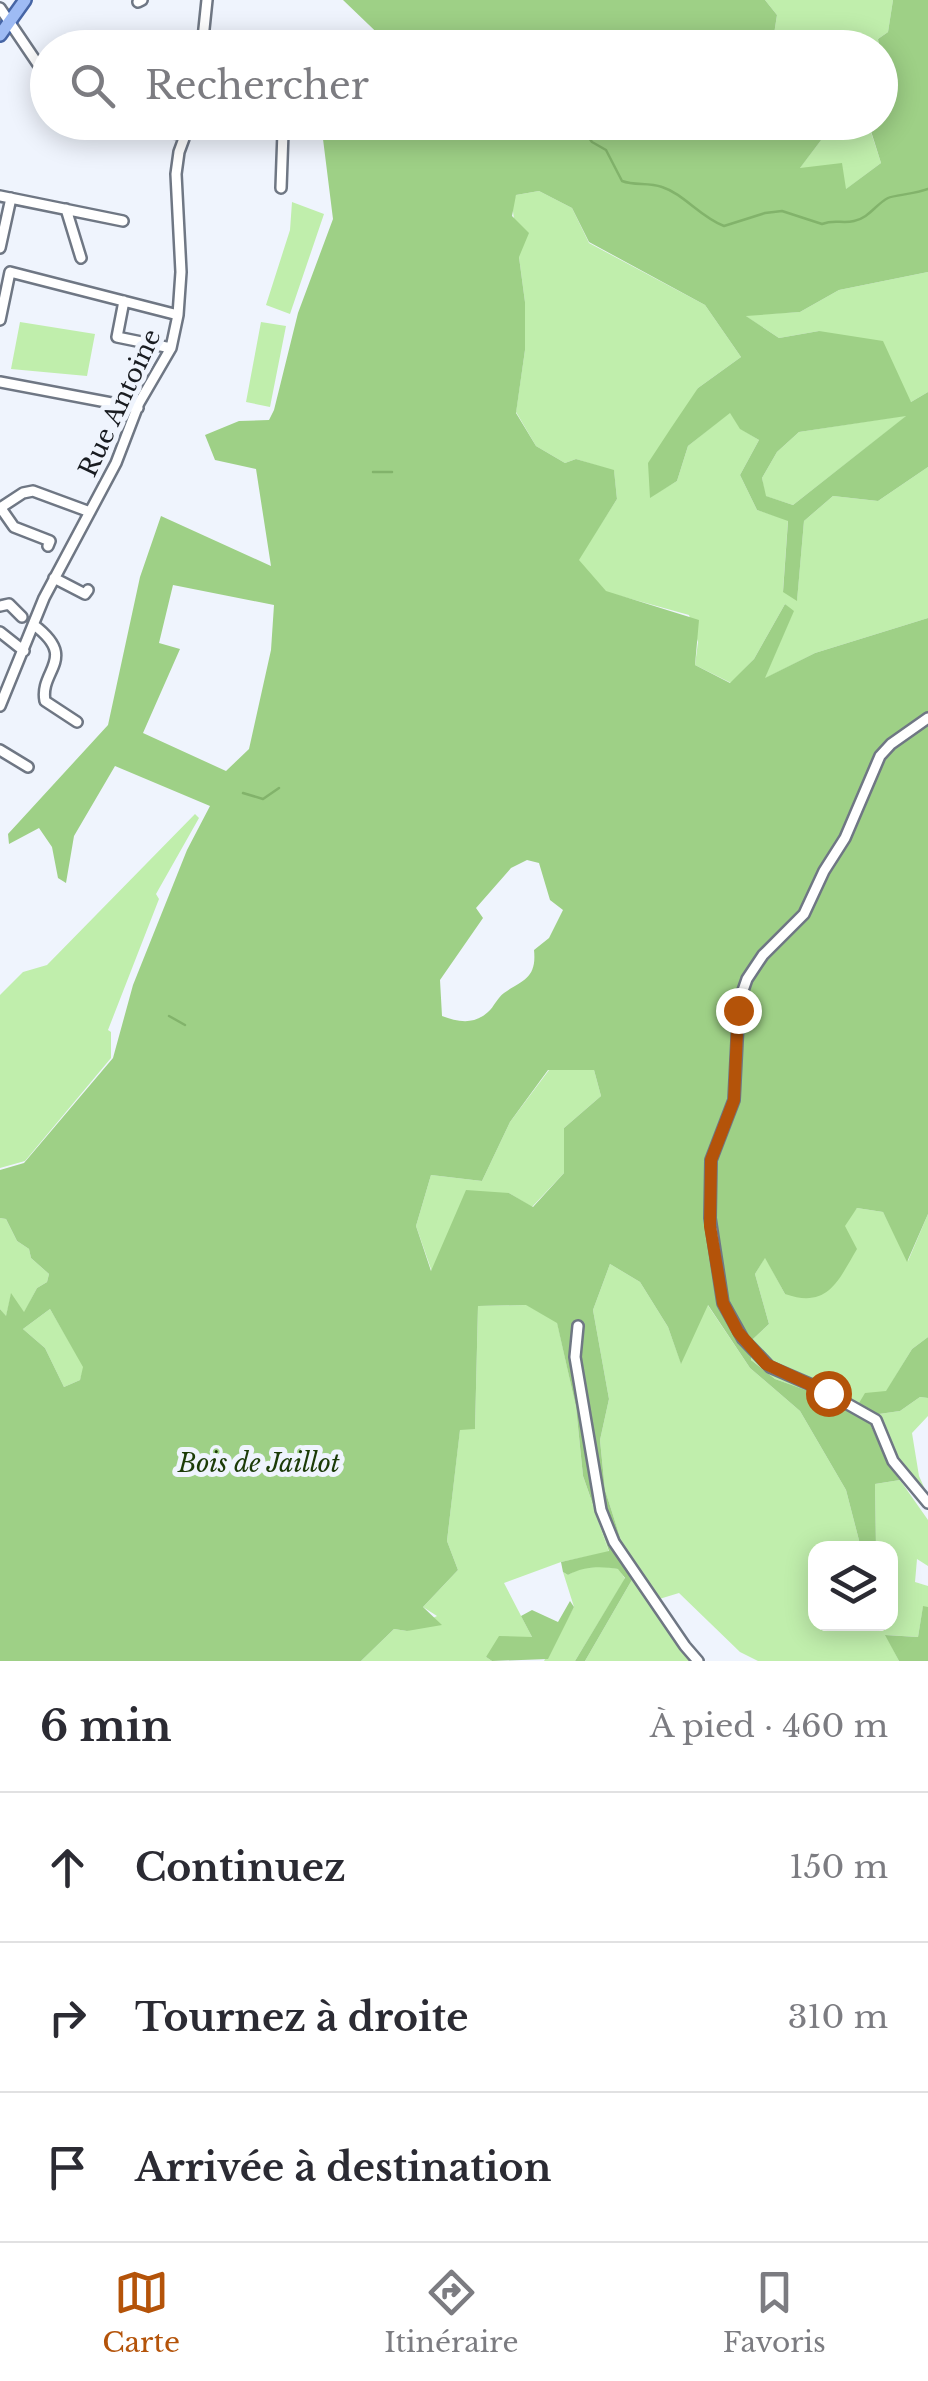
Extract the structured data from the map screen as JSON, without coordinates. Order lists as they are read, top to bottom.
{
  "streets": {
    "street": ["Rue Antoine"]
  },
  "parks": ["Bois de Jaillot"],
  "page": {
    "search": "Rechercher",
    "heading": ["6 min", "À pied · 460 m"],
    "list": [
      ["Continuez", "150 m"],
      ["Tournez à droite", "310 m"],
      "Arrivée à destination"
    ],
    "nav": ["Carte", "Itinéraire", "Favoris"]
  }
}
